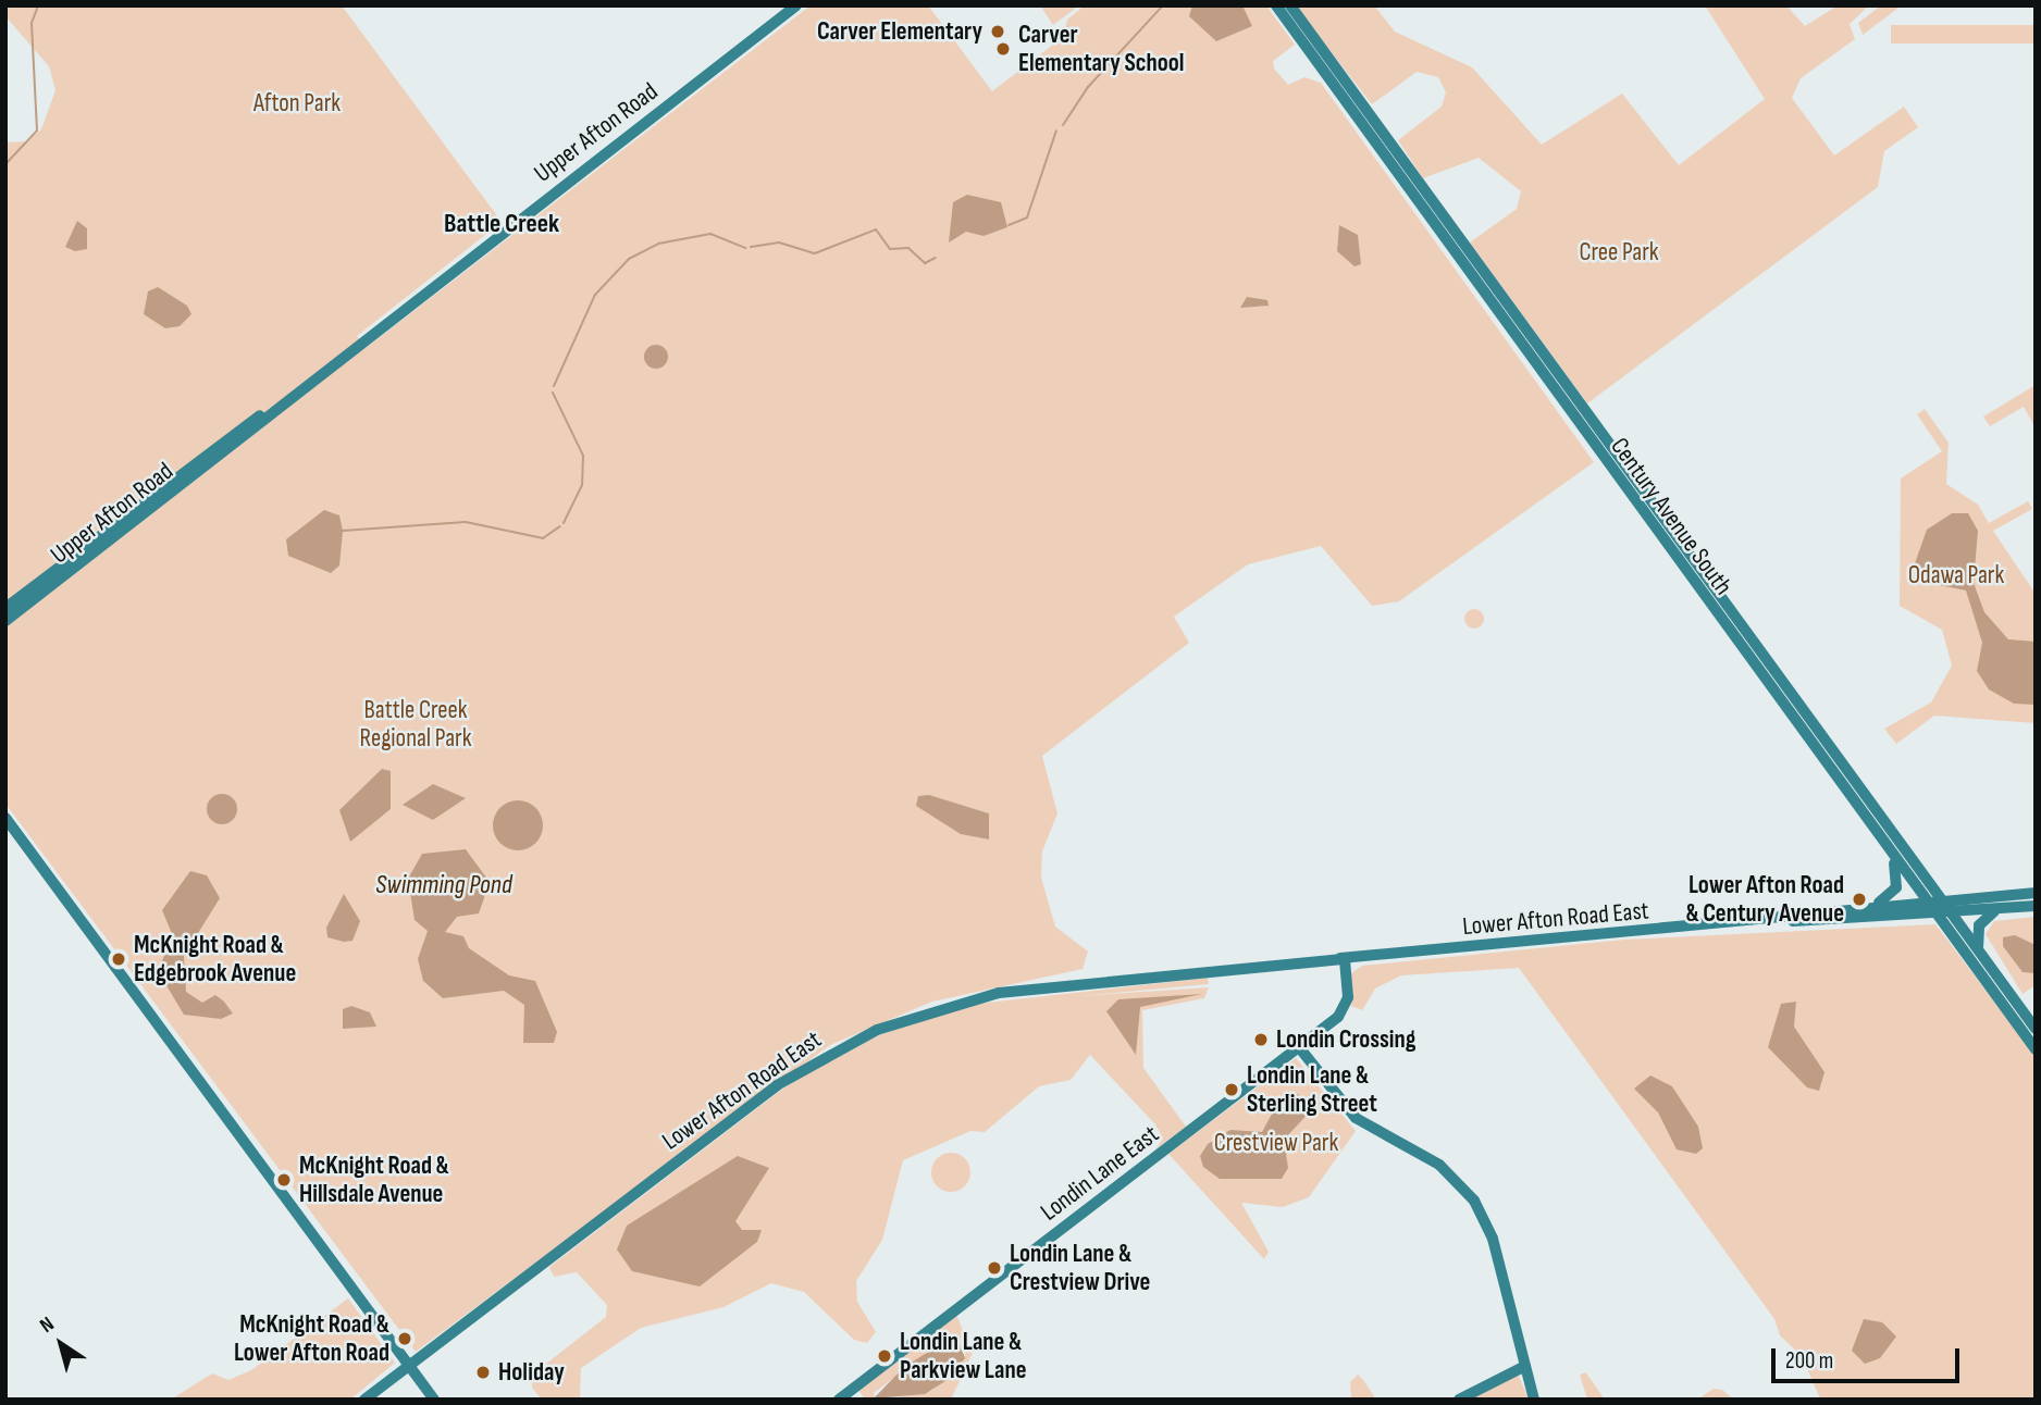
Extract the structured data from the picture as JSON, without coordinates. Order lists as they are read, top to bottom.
{
  "streets": {
    "main road": [
      "Upper Afton Road",
      "Century Avenue South",
      "Lower Afton Road East",
      "Londin Lane East"
    ]
  },
  "crossings": [
    ["Century Avenue South", "Lower Afton Road East"],
    ["Lower Afton Road East", "Londin Lane East"]
  ],
  "districts": ["Battle Creek"],
  "water": ["Swimming Pond"],
  "parks": [
    "Afton Park",
    "Cree Park",
    "Odawa Park",
    "Battle Creek Regional Park",
    "Crestview Park"
  ],
  "places": [
    "Carver Elementary",
    "Carver Elementary School",
    "Lower Afton Road & Century Avenue",
    "McKnight Road & Edgebrook Avenue",
    "Londin Crossing",
    "Londin Lane & Sterling Street",
    "McKnight Road & Hillsdale Avenue",
    "Londin Lane & Crestview Drive",
    "McKnight Road & Lower Afton Road",
    "Londin Lane & Parkview Lane",
    "Holiday"
  ],
  "scale_bar": "200 m",
  "north": "top left"
}
